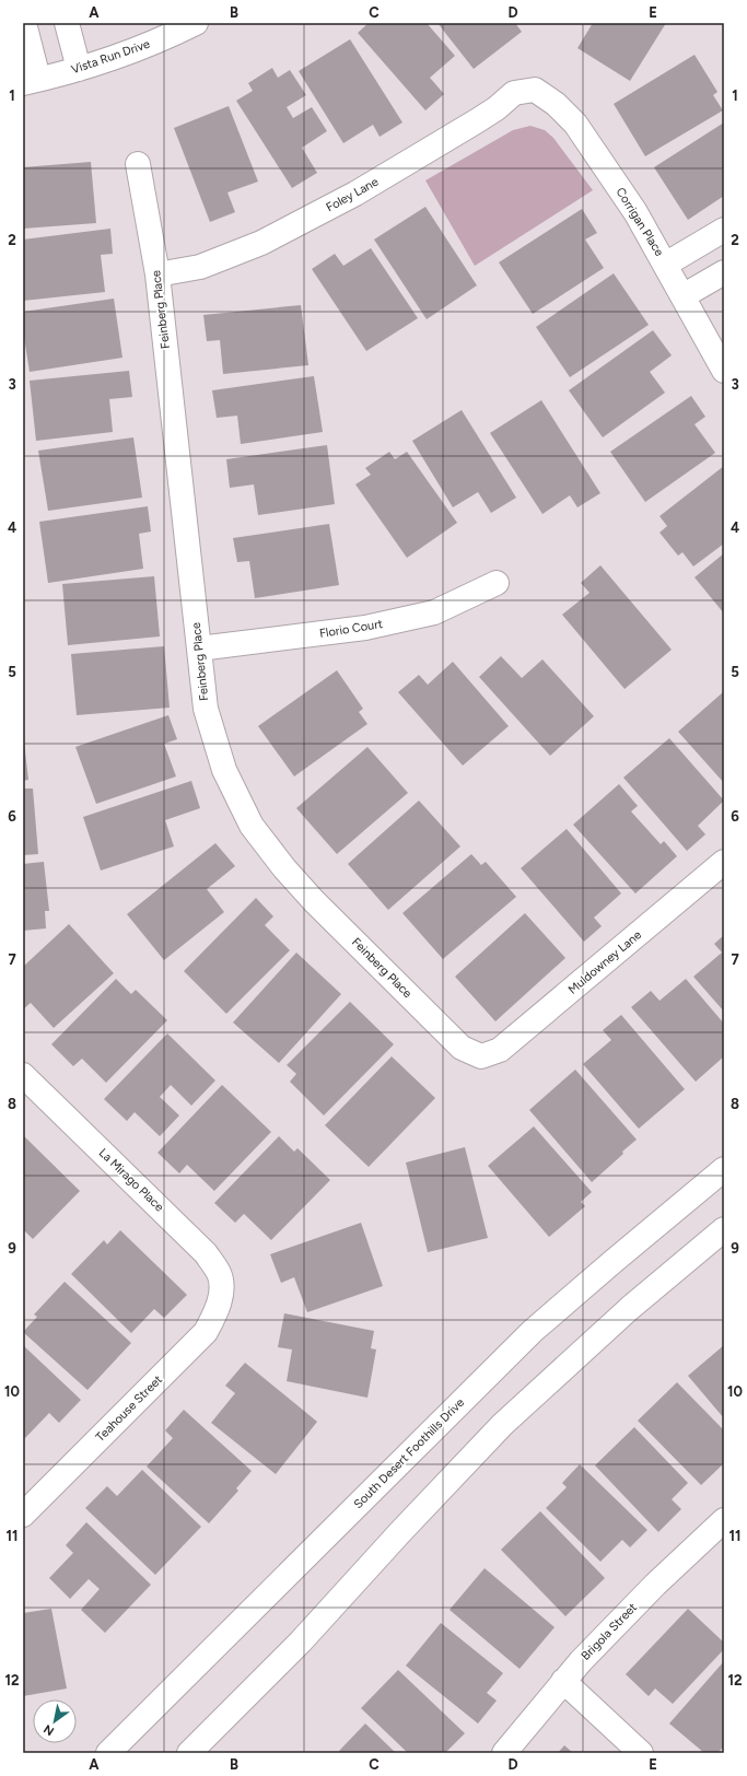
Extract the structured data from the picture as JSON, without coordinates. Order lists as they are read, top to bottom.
{
  "streets": {
    "street": [
      "Vista Run Drive",
      "Foley Lane",
      "Corrigan Place",
      "Feinberg Place",
      "Florio Court",
      "Muldowney Lane",
      "La Mirago Place",
      "Teahouse Street",
      "South Desert Foothills Drive",
      "Brigola Street"
    ]
  },
  "crossings": [
    ["Foley Lane", "Corrigan Place"],
    ["Foley Lane", "Feinberg Place"],
    ["Feinberg Place", "Florio Court"],
    ["Feinberg Place", "Muldowney Lane"],
    ["La Mirago Place", "Teahouse Street"]
  ],
  "north": "bottom left",
  "grid": {
    "columns": [
      "A",
      "B",
      "C",
      "D",
      "E"
    ],
    "rows": [
      "1",
      "2",
      "3",
      "4",
      "5",
      "6",
      "7",
      "8",
      "9",
      "10",
      "11",
      "12"
    ]
  }
}
